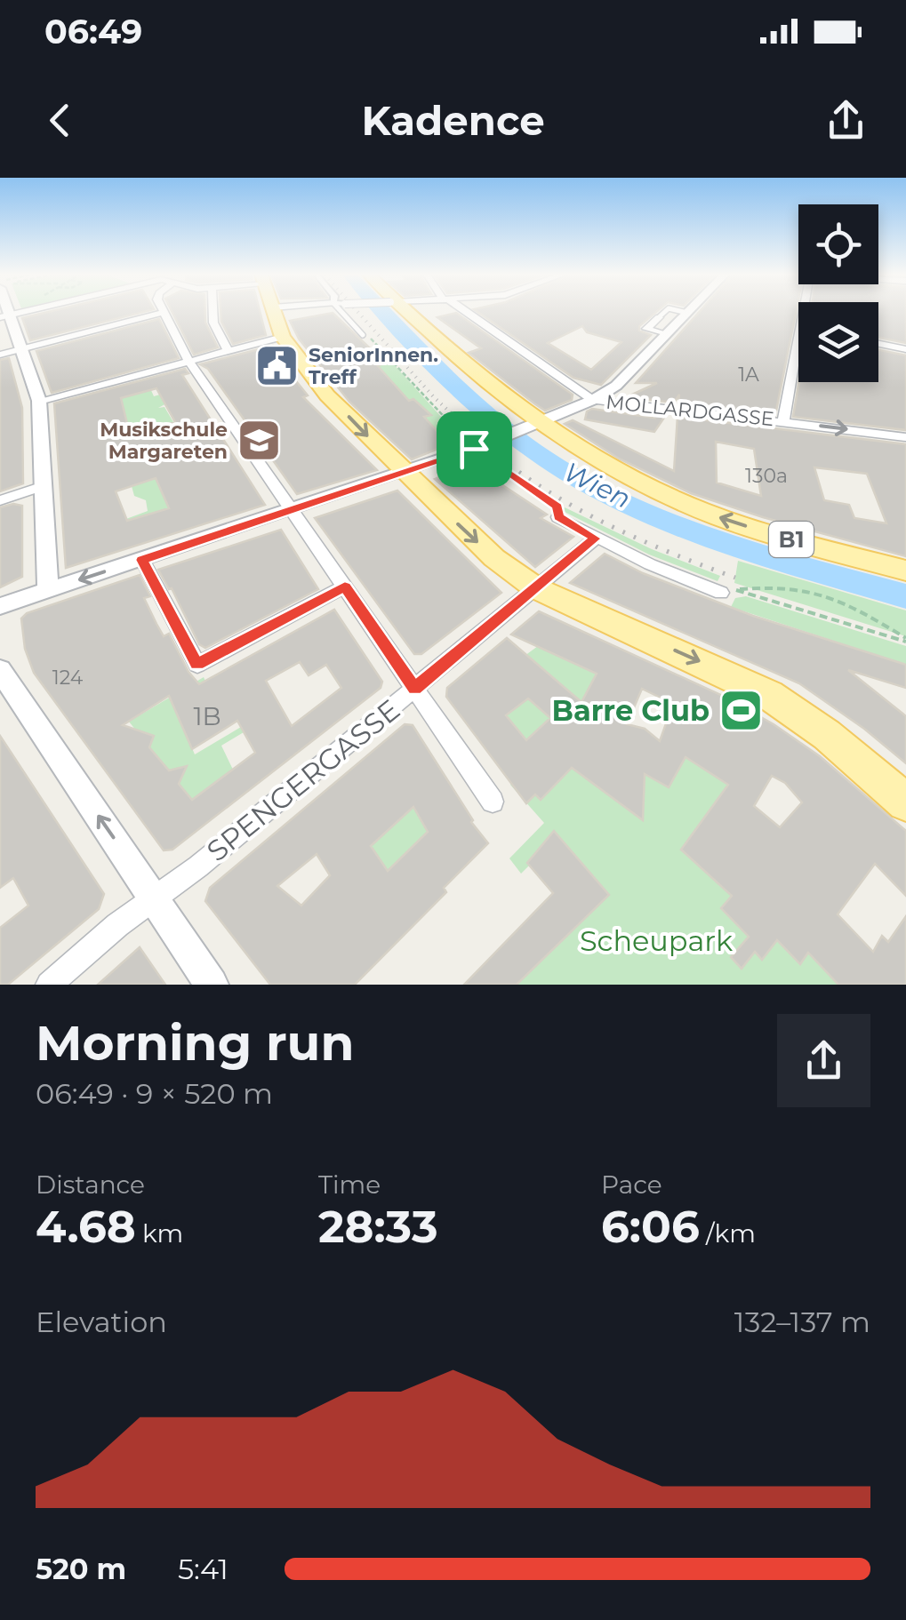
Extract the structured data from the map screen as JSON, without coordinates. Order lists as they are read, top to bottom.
{
  "streets": {
    "main road": ["B1"],
    "street": ["MOLLARDGASSE", "SPENGERGASSE"]
  },
  "water": ["Wien"],
  "parks": ["Scheupark"],
  "places": {
    "public building": ["SeniorInnen. Treff"],
    "school or university": ["Musikschule Margareten"],
    "sports": ["Barre Club"]
  },
  "house_numbers": [
    "1A",
    "130a",
    "124",
    "1B"
  ],
  "page": {
    "status": "06:49",
    "header": "Kadence",
    "heading": ["Morning run", "06:49 · 9 × 520 m"],
    "stats": [
      ["Distance", "4.68 km"],
      ["Time", "28:33"],
      ["Pace", "6:06 /km"]
    ],
    "chart": ["Elevation", "132–137 m"],
    "list": [
      {
        "name": "520 m",
        "note": "5:41"
      }
    ]
  }
}
